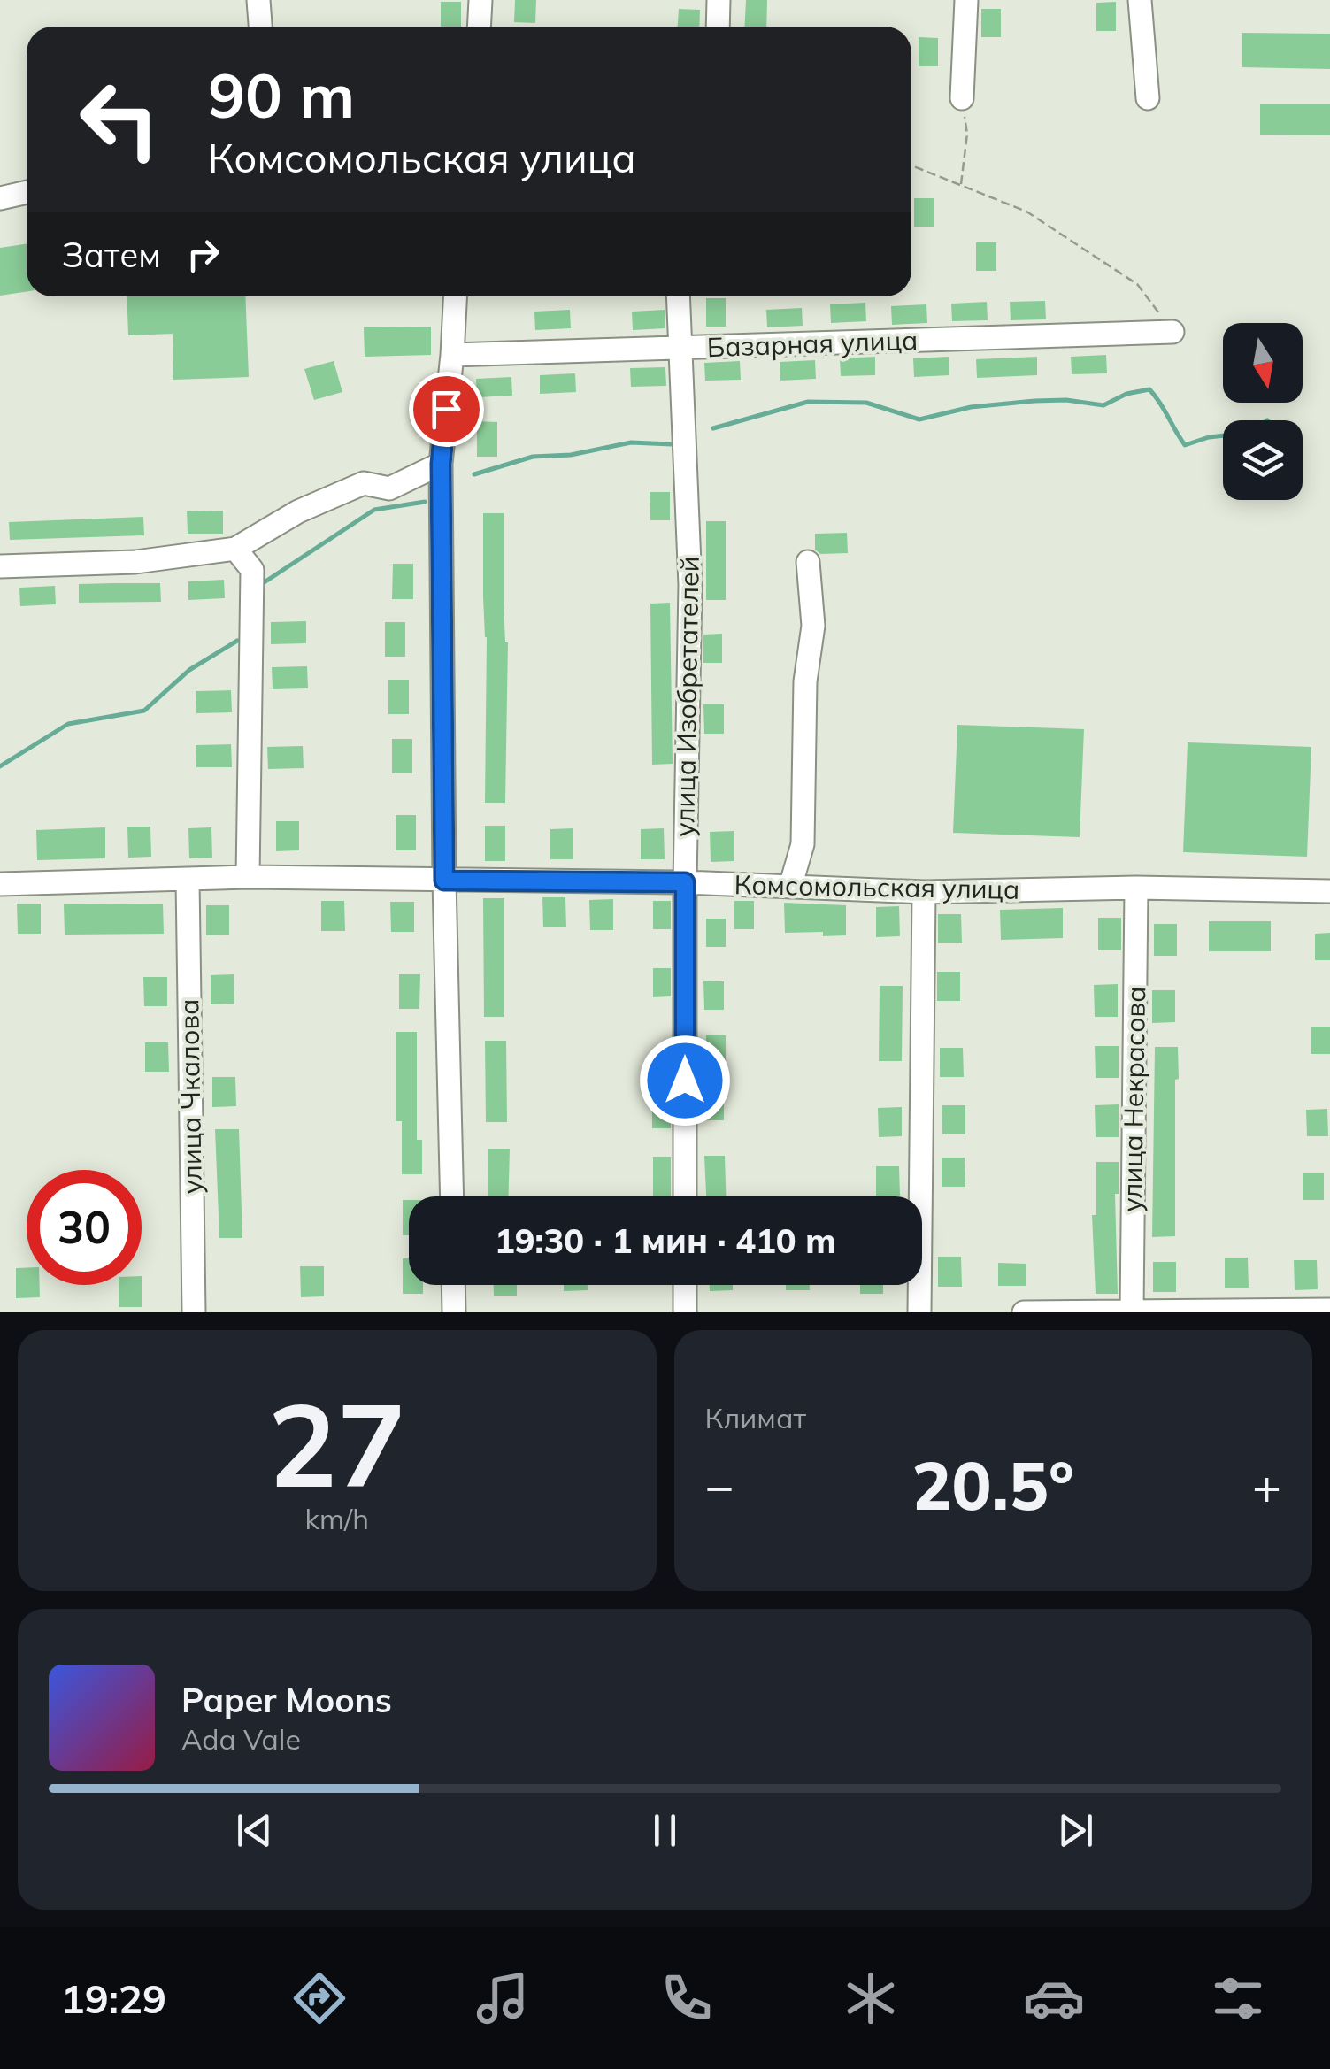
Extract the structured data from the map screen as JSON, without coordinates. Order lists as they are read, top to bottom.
{
  "streets": {
    "street": [
      "Базарная улица",
      "улица Изобретателей",
      "Комсомольская улица",
      "улица Чкалова",
      "улица Некрасова"
    ]
  },
  "crossings": [
    ["Базарная улица", "улица Изобретателей"],
    ["улица Изобретателей", "Комсомольская улица"],
    ["Комсомольская улица", "улица Чкалова"],
    ["Комсомольская улица", "улица Некрасова"]
  ],
  "north": "bottom",
  "page": {
    "turn": ["90 m", "Комсомольская улица"],
    "then": "Затем",
    "limit": "30",
    "trip": "19:30 · 1 мин · 410 m",
    "tile": [
      ["27", "km/h"],
      "Климат"
    ],
    "heat": ["−", "20.5°", "+"],
    "song": ["Paper Moons", "Ada Vale"],
    "tabs": "19:29"
  }
}
